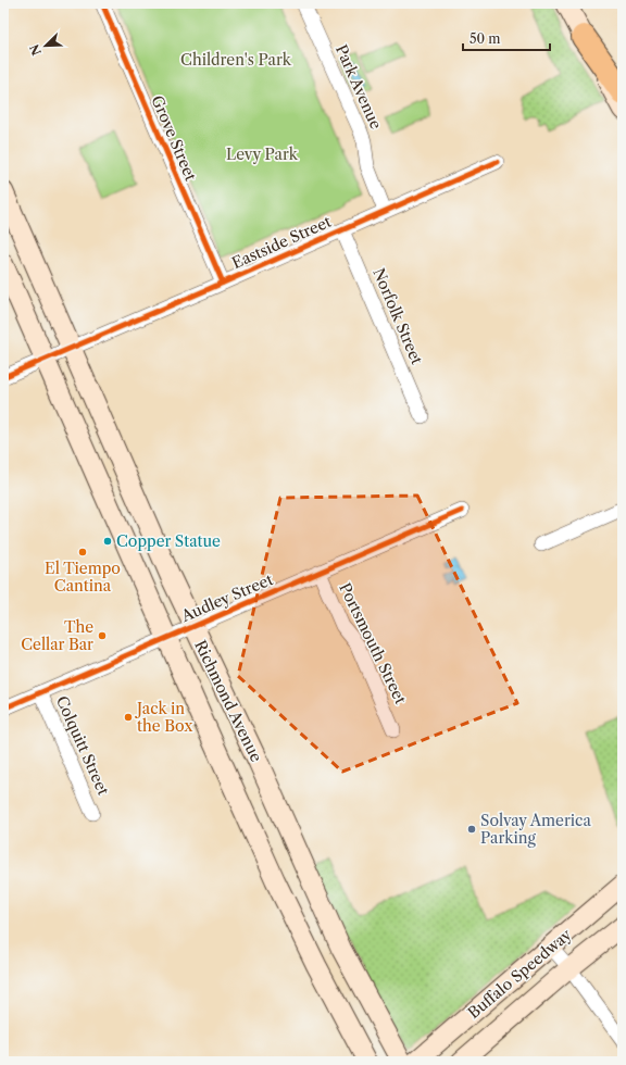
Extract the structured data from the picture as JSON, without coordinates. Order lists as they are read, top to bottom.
{
  "streets": {
    "main road": ["Richmond Avenue", "Buffalo Speedway"],
    "street": [
      "Park Avenue",
      "Grove Street",
      "Eastside Street",
      "Norfolk Street",
      "Audley Street",
      "Portsmouth Street",
      "Colquitt Street"
    ]
  },
  "crossings": [
    ["Park Avenue", "Eastside Street"],
    ["Grove Street", "Eastside Street"],
    ["Eastside Street", "Norfolk Street"],
    ["Eastside Street", "Richmond Avenue"],
    ["Audley Street", "Portsmouth Street"],
    ["Audley Street", "Richmond Avenue"],
    ["Audley Street", "Colquitt Street"]
  ],
  "parks": ["Children's Park", "Levy Park"],
  "places": [
    "Copper Statue",
    "El Tiempo Cantina",
    "The Cellar Bar",
    "Jack in the Box",
    "Solvay America Parking"
  ],
  "scale_bar": "50 m",
  "north": "bottom left"
}
